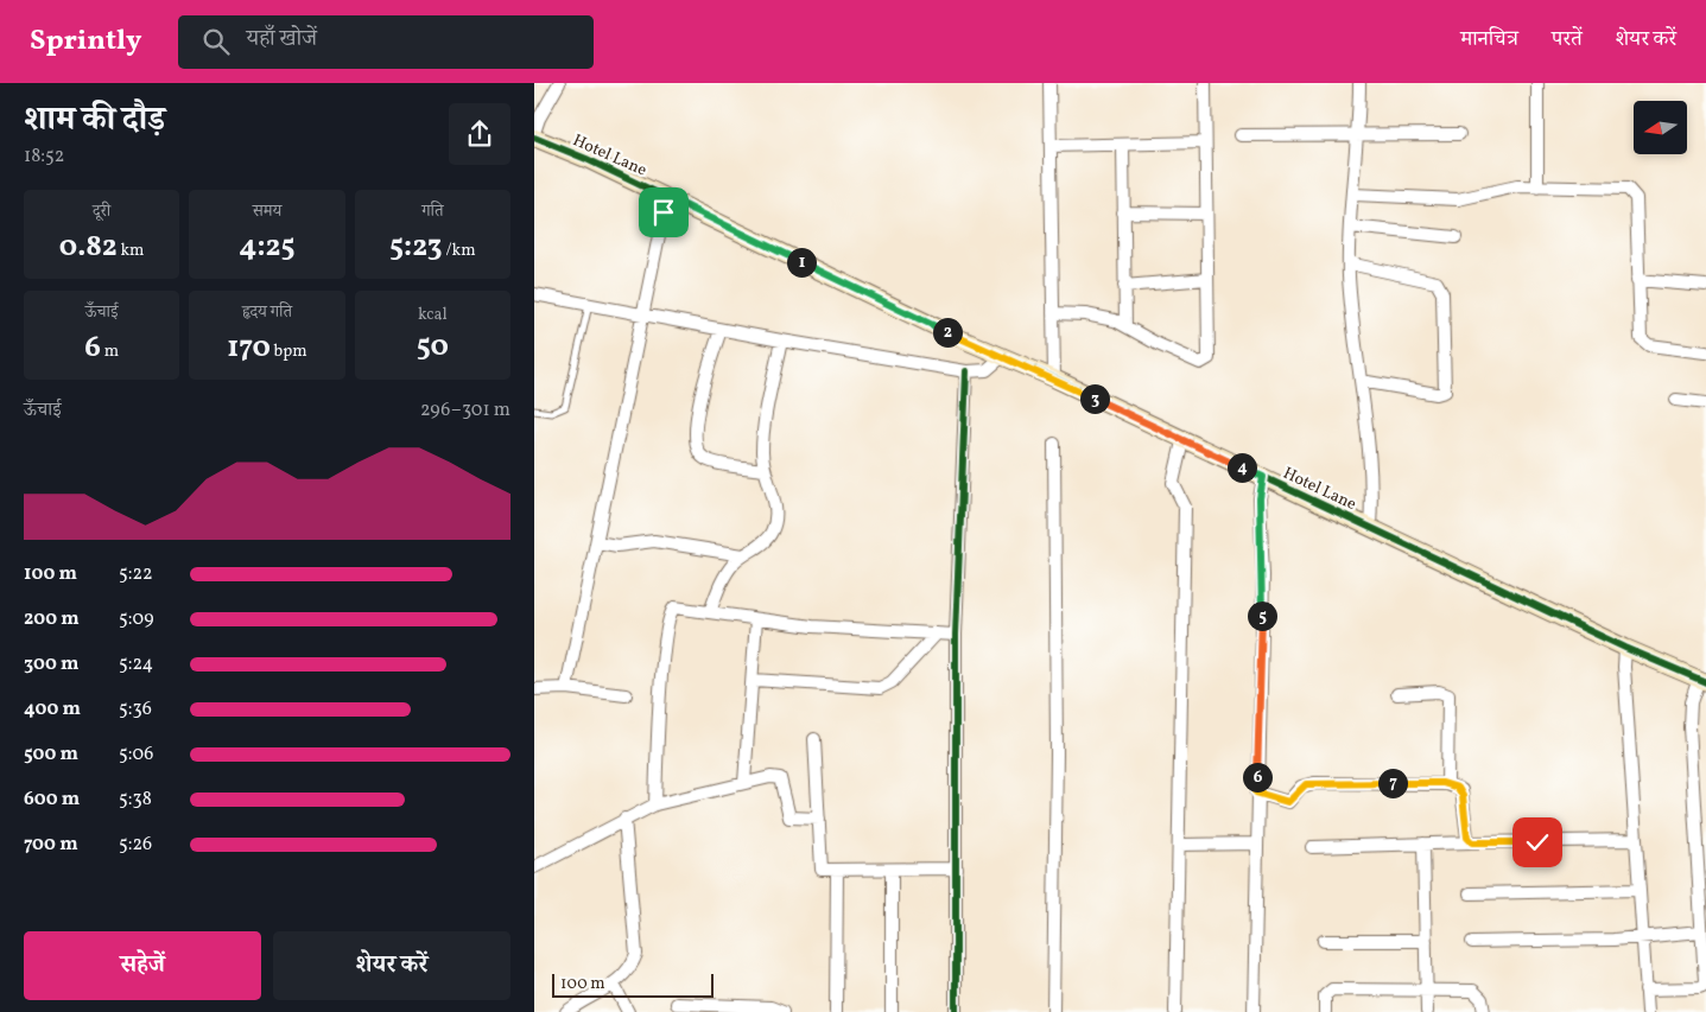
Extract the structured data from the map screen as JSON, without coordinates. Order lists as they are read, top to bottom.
{
  "streets": {
    "street": ["Hotel Lane"]
  },
  "scale_bar": "100 m",
  "north": "left",
  "page": {
    "header": "Sprintly",
    "search": "यहाँ खोजें",
    "nav": ["मानचित्र", "परतें", "शेयर करें"],
    "heading": ["शाम की दौड़", "18:52"],
    "stats": [
      ["दूरी", "0.82 km"],
      ["समय", "4:25"],
      ["गति", "5:23 /km"],
      ["ऊँचाई", "6 m"],
      ["हृदय गति", "170 bpm"],
      ["kcal", "50"]
    ],
    "pins": [
      "1",
      "2",
      "3",
      "4",
      "5",
      "6",
      "7"
    ],
    "chart": ["ऊँचाई", "296–301 m"],
    "list": [
      {
        "name": "100 m",
        "note": "5:22"
      },
      {
        "name": "200 m",
        "note": "5:09"
      },
      {
        "name": "300 m",
        "note": "5:24"
      },
      {
        "name": "400 m",
        "note": "5:36"
      },
      {
        "name": "500 m",
        "note": "5:06"
      },
      {
        "name": "600 m",
        "note": "5:38"
      },
      {
        "name": "700 m",
        "note": "5:26"
      }
    ],
    "buttons": ["सहेजें", "शेयर करें"],
    "scale": "100 m"
  }
}
